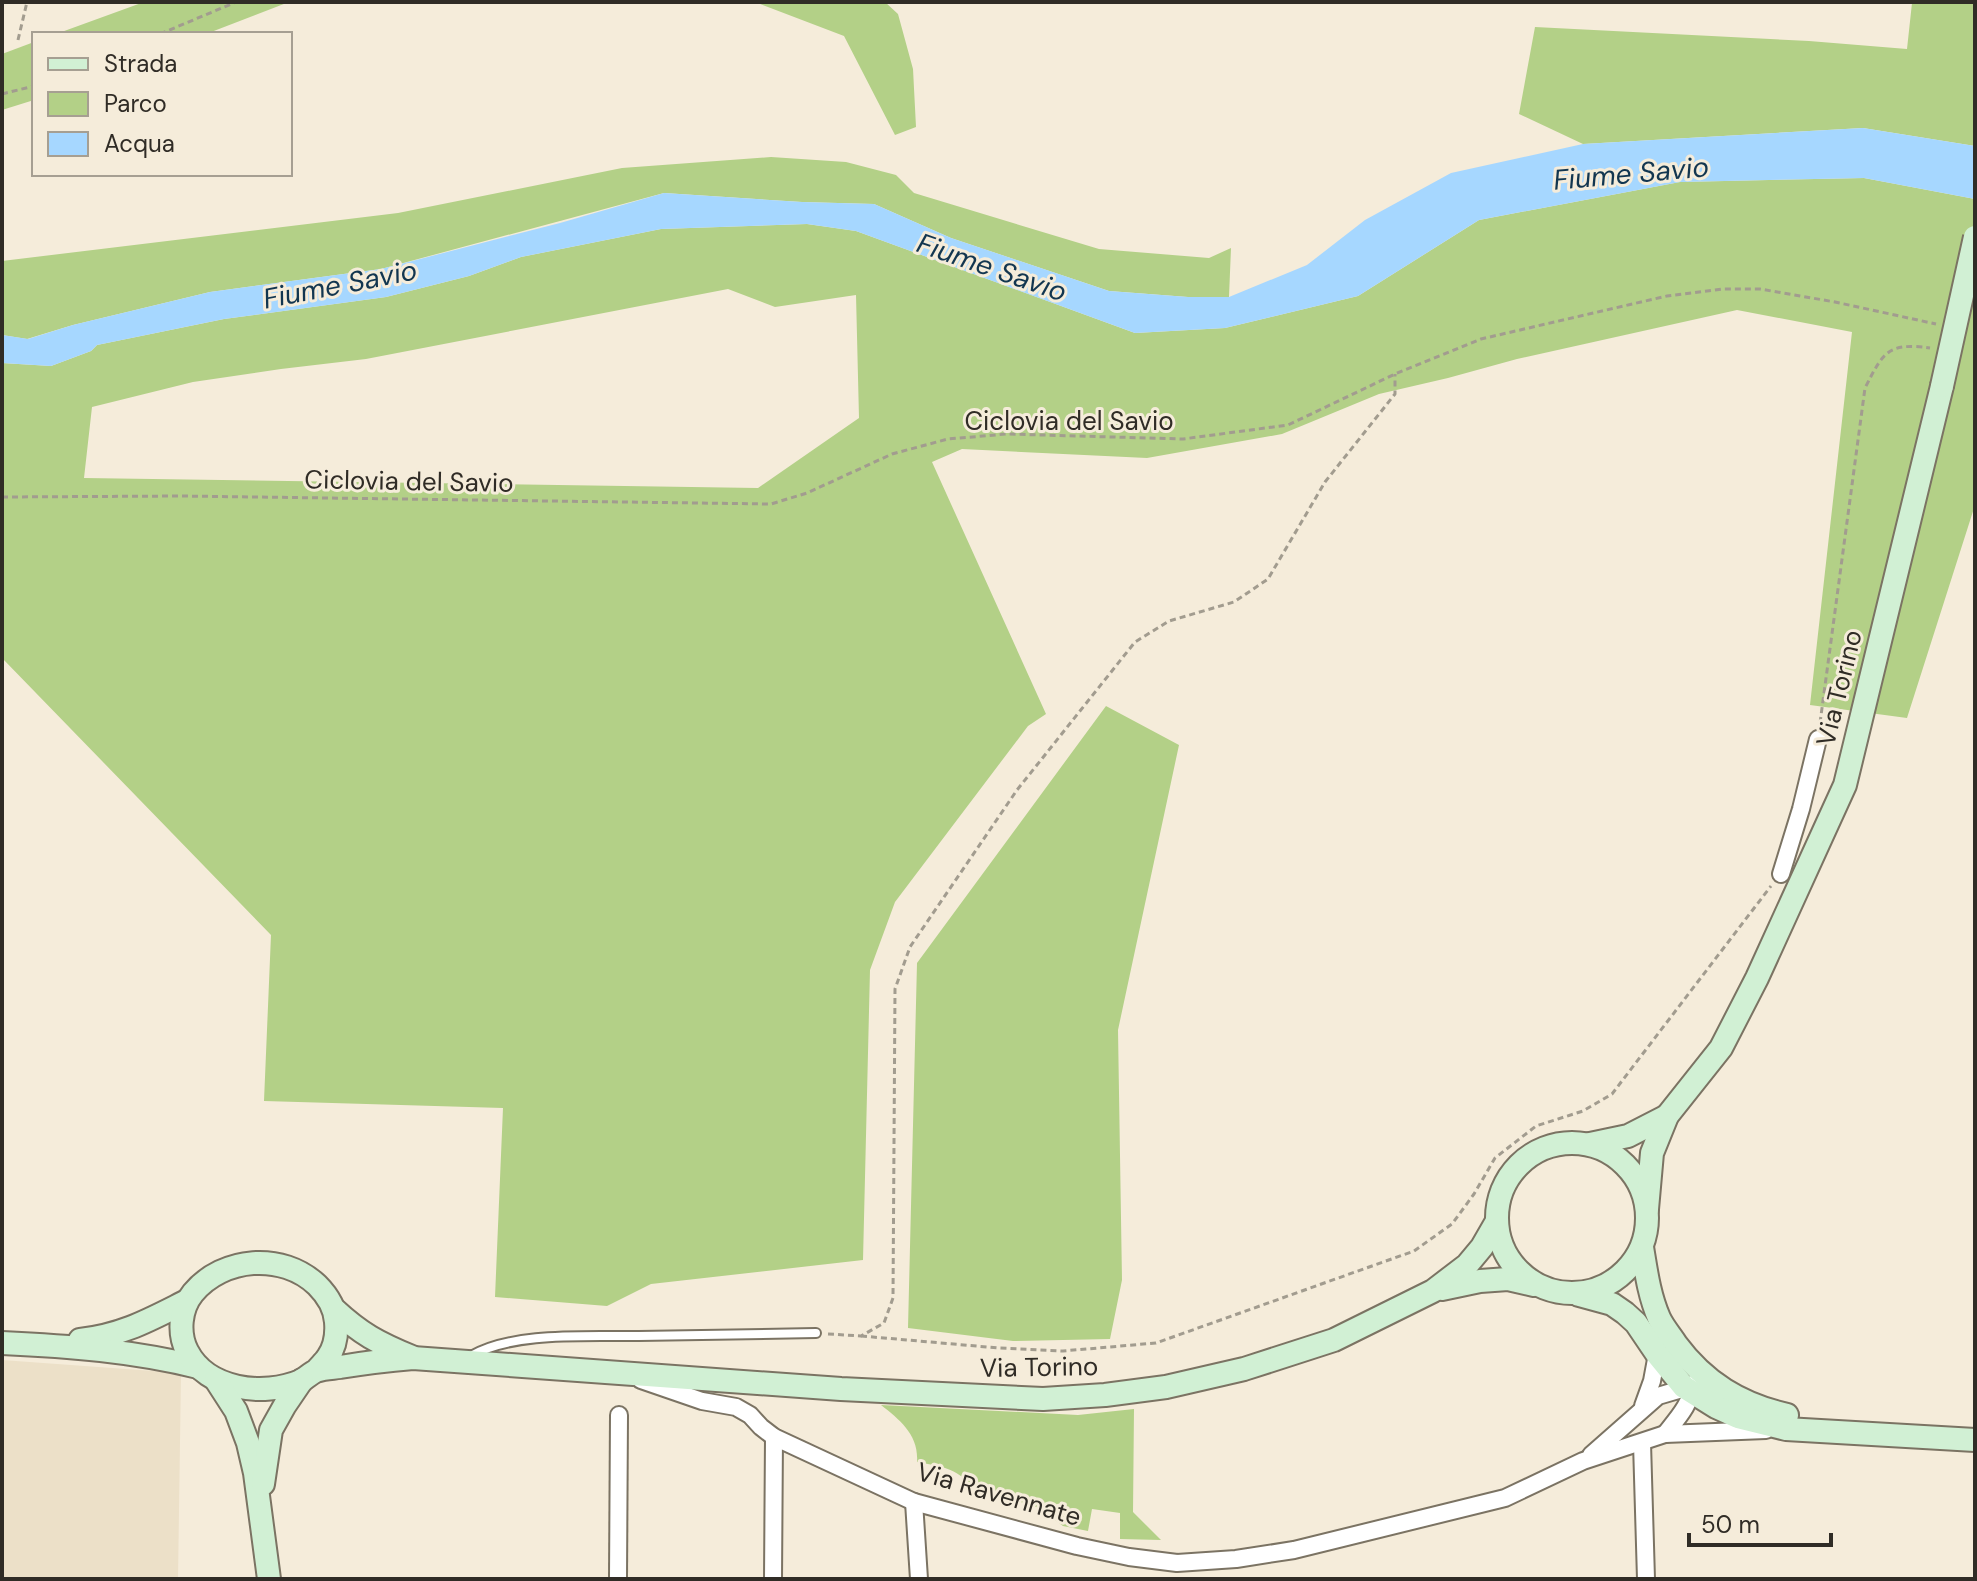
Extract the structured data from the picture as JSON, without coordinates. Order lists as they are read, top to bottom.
{
  "streets": {
    "main road": ["Via Torino", "Via Ravennate"],
    "path": ["Ciclovia del Savio"]
  },
  "crossings": [
    ["Via Torino", "Via Ravennate"]
  ],
  "water": ["Fiume Savio"],
  "legend": ["Strada", "Parco", "Acqua"],
  "scale_bar": "50 m"
}
